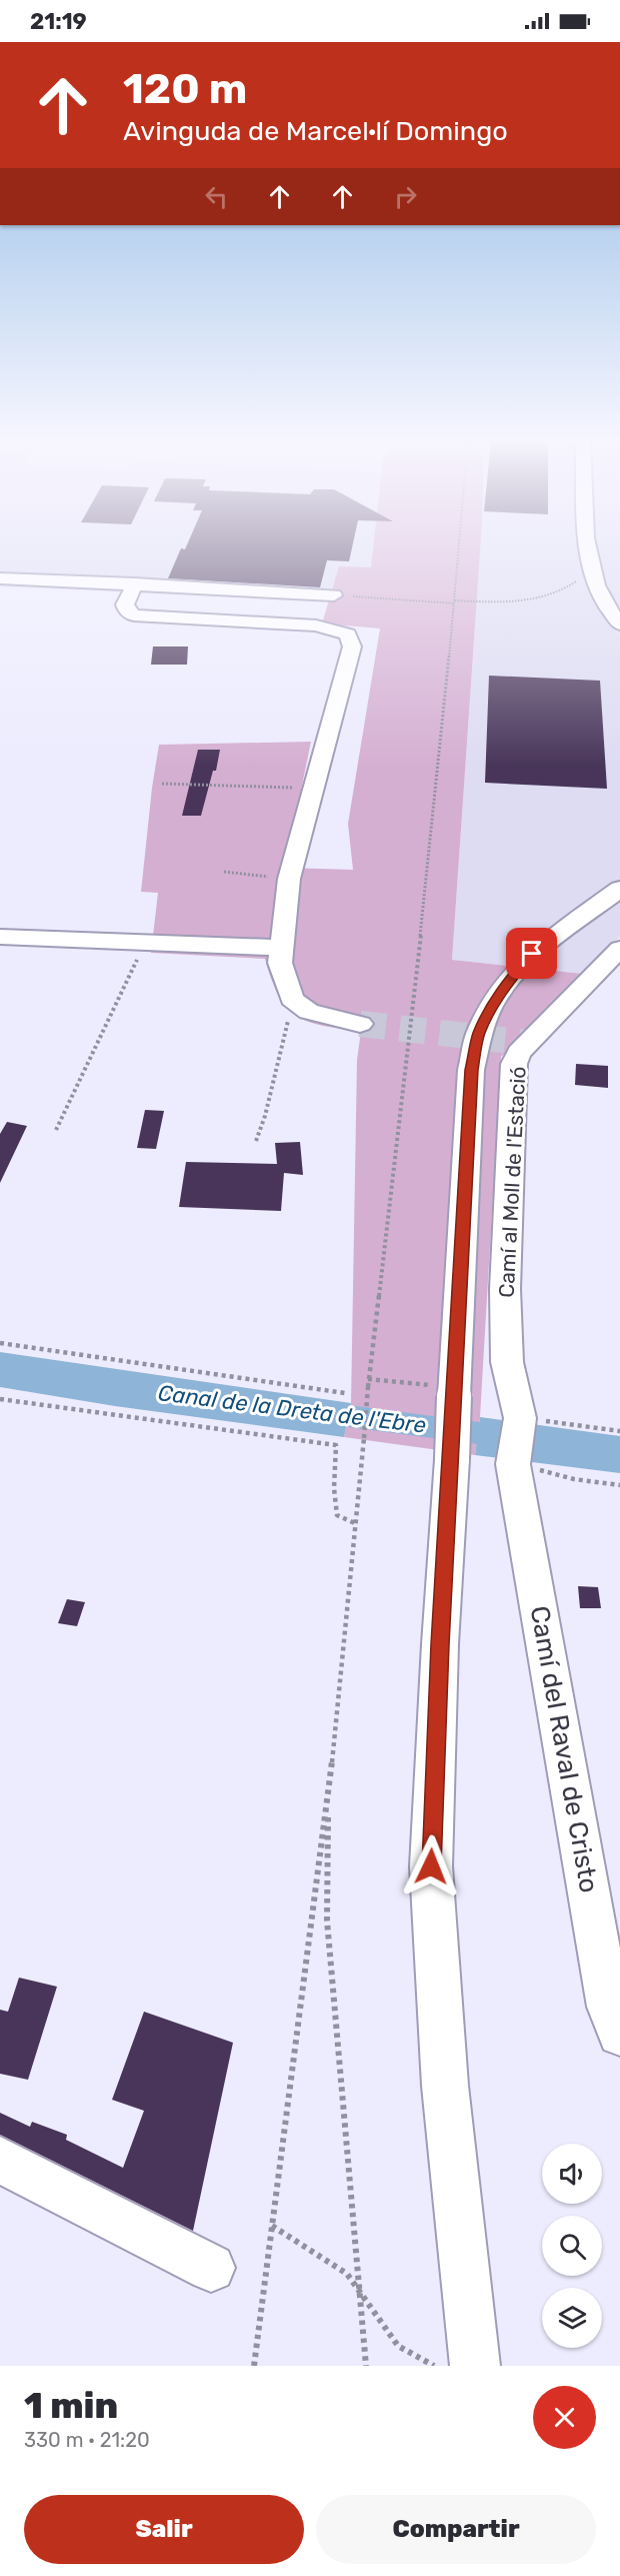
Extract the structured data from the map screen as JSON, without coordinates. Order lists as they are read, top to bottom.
{
  "streets": {
    "street": ["Camí al Moll de l'Estació", "Camí del Raval de Cristo"]
  },
  "crossings": [
    ["Camí al Moll de l'Estació", "Camí del Raval de Cristo"]
  ],
  "water": ["Canal de la Dreta de l'Ebre"],
  "page": {
    "status": "21:19",
    "turn": ["120 m", "Avinguda de Marcel·lí Domingo"],
    "heading": ["1 min", "330 m · 21:20"],
    "buttons": ["Salir", "Compartir"]
  }
}
